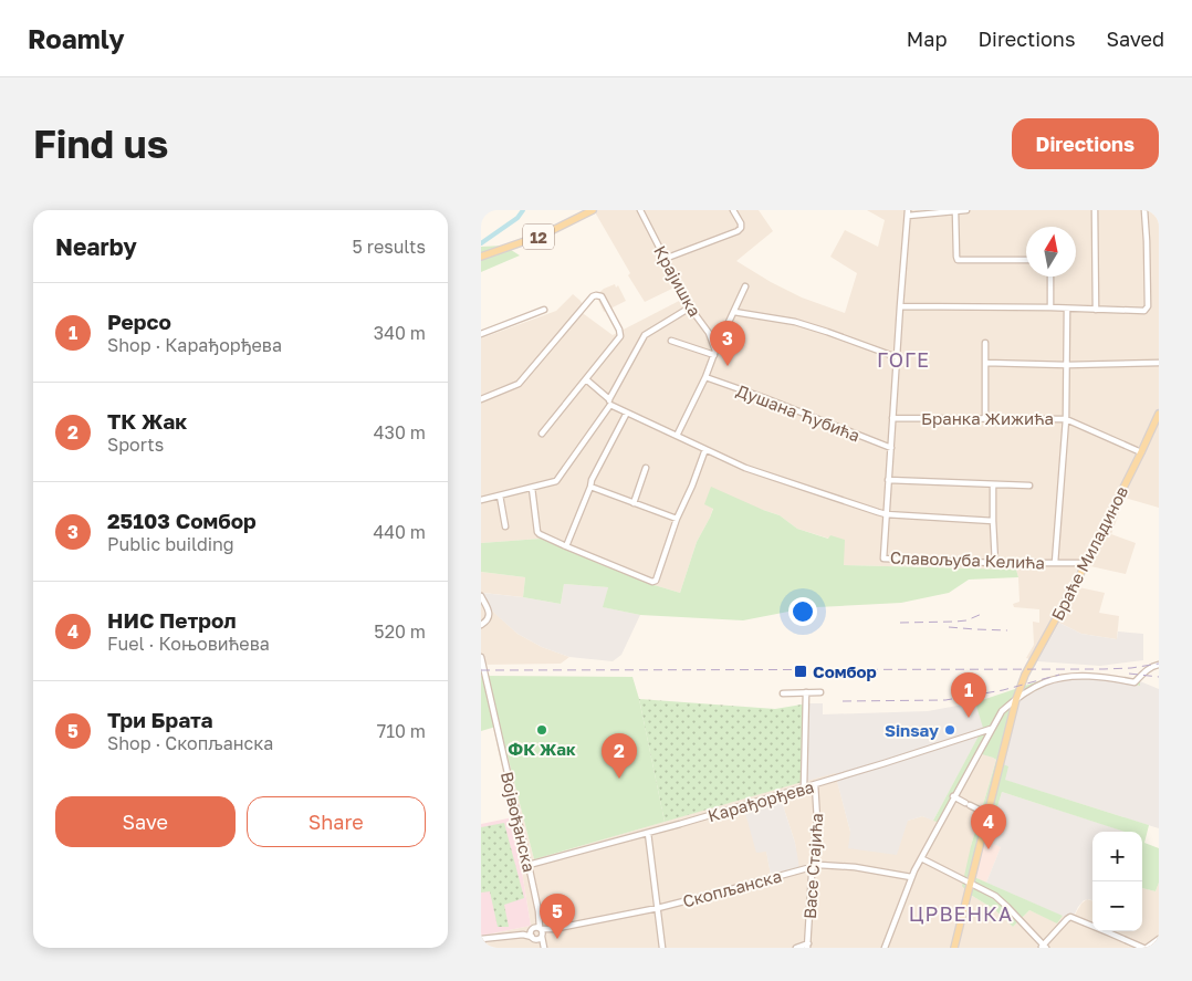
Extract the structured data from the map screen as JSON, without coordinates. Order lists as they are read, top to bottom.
{
  "streets": {
    "main road": ["12", "Браће Миладинов"],
    "street": [
      "Крајишка",
      "Душана Ћубића",
      "Бранка Жижића",
      "Славољуба Келића",
      "Карађорђева",
      "Војвођанска",
      "Васе Стајића",
      "Скопљанска"
    ]
  },
  "crossings": [
    ["Бранка Жижића", "Браће Миладинов"],
    ["Браће Миладинов", "Славољуба Келића"],
    ["Карађорђева", "Војвођанска"],
    ["Карађорђева", "Васе Стајића"],
    ["Војвођанска", "Скопљанска"],
    ["Васе Стајића", "Скопљанска"]
  ],
  "districts": ["ГОГЕ", "ЦРВЕНКА"],
  "places": {
    "transit": ["Сомбор"],
    "other": ["ФК Жак", "Sinsay"]
  },
  "north": "top",
  "page": {
    "header": "Roamly",
    "nav": ["Map", "Directions", "Saved"],
    "buttons": [
      "Directions",
      ["Save", "Share"]
    ],
    "title": "Find us",
    "heading": ["Nearby", "5 results"],
    "list": [
      {
        "mark": "1",
        "name": "Pepco",
        "note": "Shop · Карађорђева",
        "value": "340 m"
      },
      {
        "mark": "2",
        "name": "ТК Жак",
        "note": "Sports",
        "value": "430 m"
      },
      {
        "mark": "3",
        "name": "25103 Сомбор",
        "note": "Public building",
        "value": "440 m"
      },
      {
        "mark": "4",
        "name": "НИС Петрол",
        "note": "Fuel · Коњовићева",
        "value": "520 m"
      },
      {
        "mark": "5",
        "name": "Три Брата",
        "note": "Shop · Скопљанска",
        "value": "710 m"
      }
    ],
    "pins": [
      "3",
      "1",
      "2",
      "4",
      "5"
    ],
    "map_buttons": ["+", "−"]
  }
}
